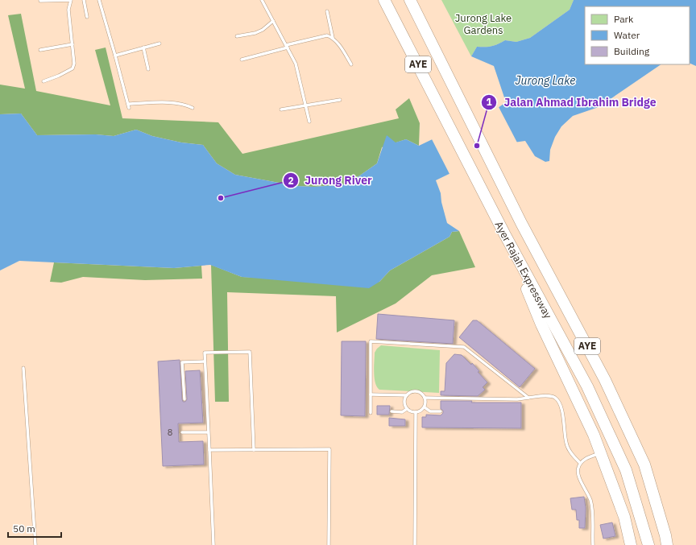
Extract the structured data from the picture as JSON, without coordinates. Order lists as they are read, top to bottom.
{
  "streets": {
    "highway": ["AYE", "Ayer Rajah Expressway"]
  },
  "water": ["Jurong Lake"],
  "parks": ["Jurong Lake Gardens"],
  "places": ["Jalan Ahmad Ibrahim Bridge", "Jurong River"],
  "house_numbers": ["8"],
  "legend": ["Park", "Water", "Building"],
  "scale_bar": "50 m"
}
